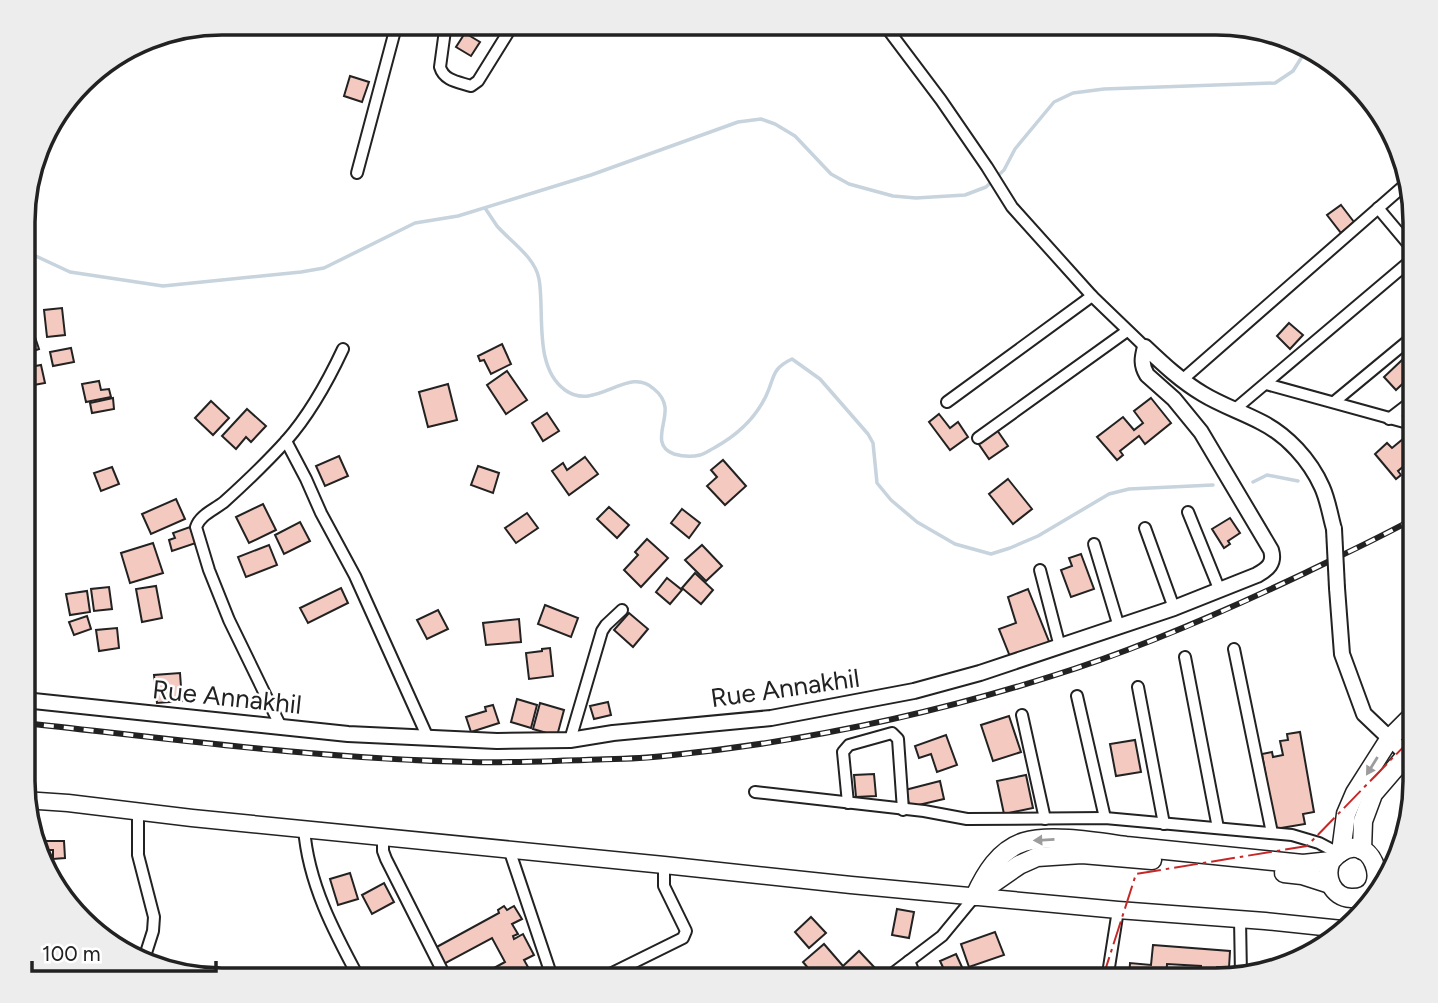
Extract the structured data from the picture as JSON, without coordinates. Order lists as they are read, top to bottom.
{
  "streets": {
    "street": ["Rue Annakhil"]
  },
  "scale_bar": "100 m"
}
